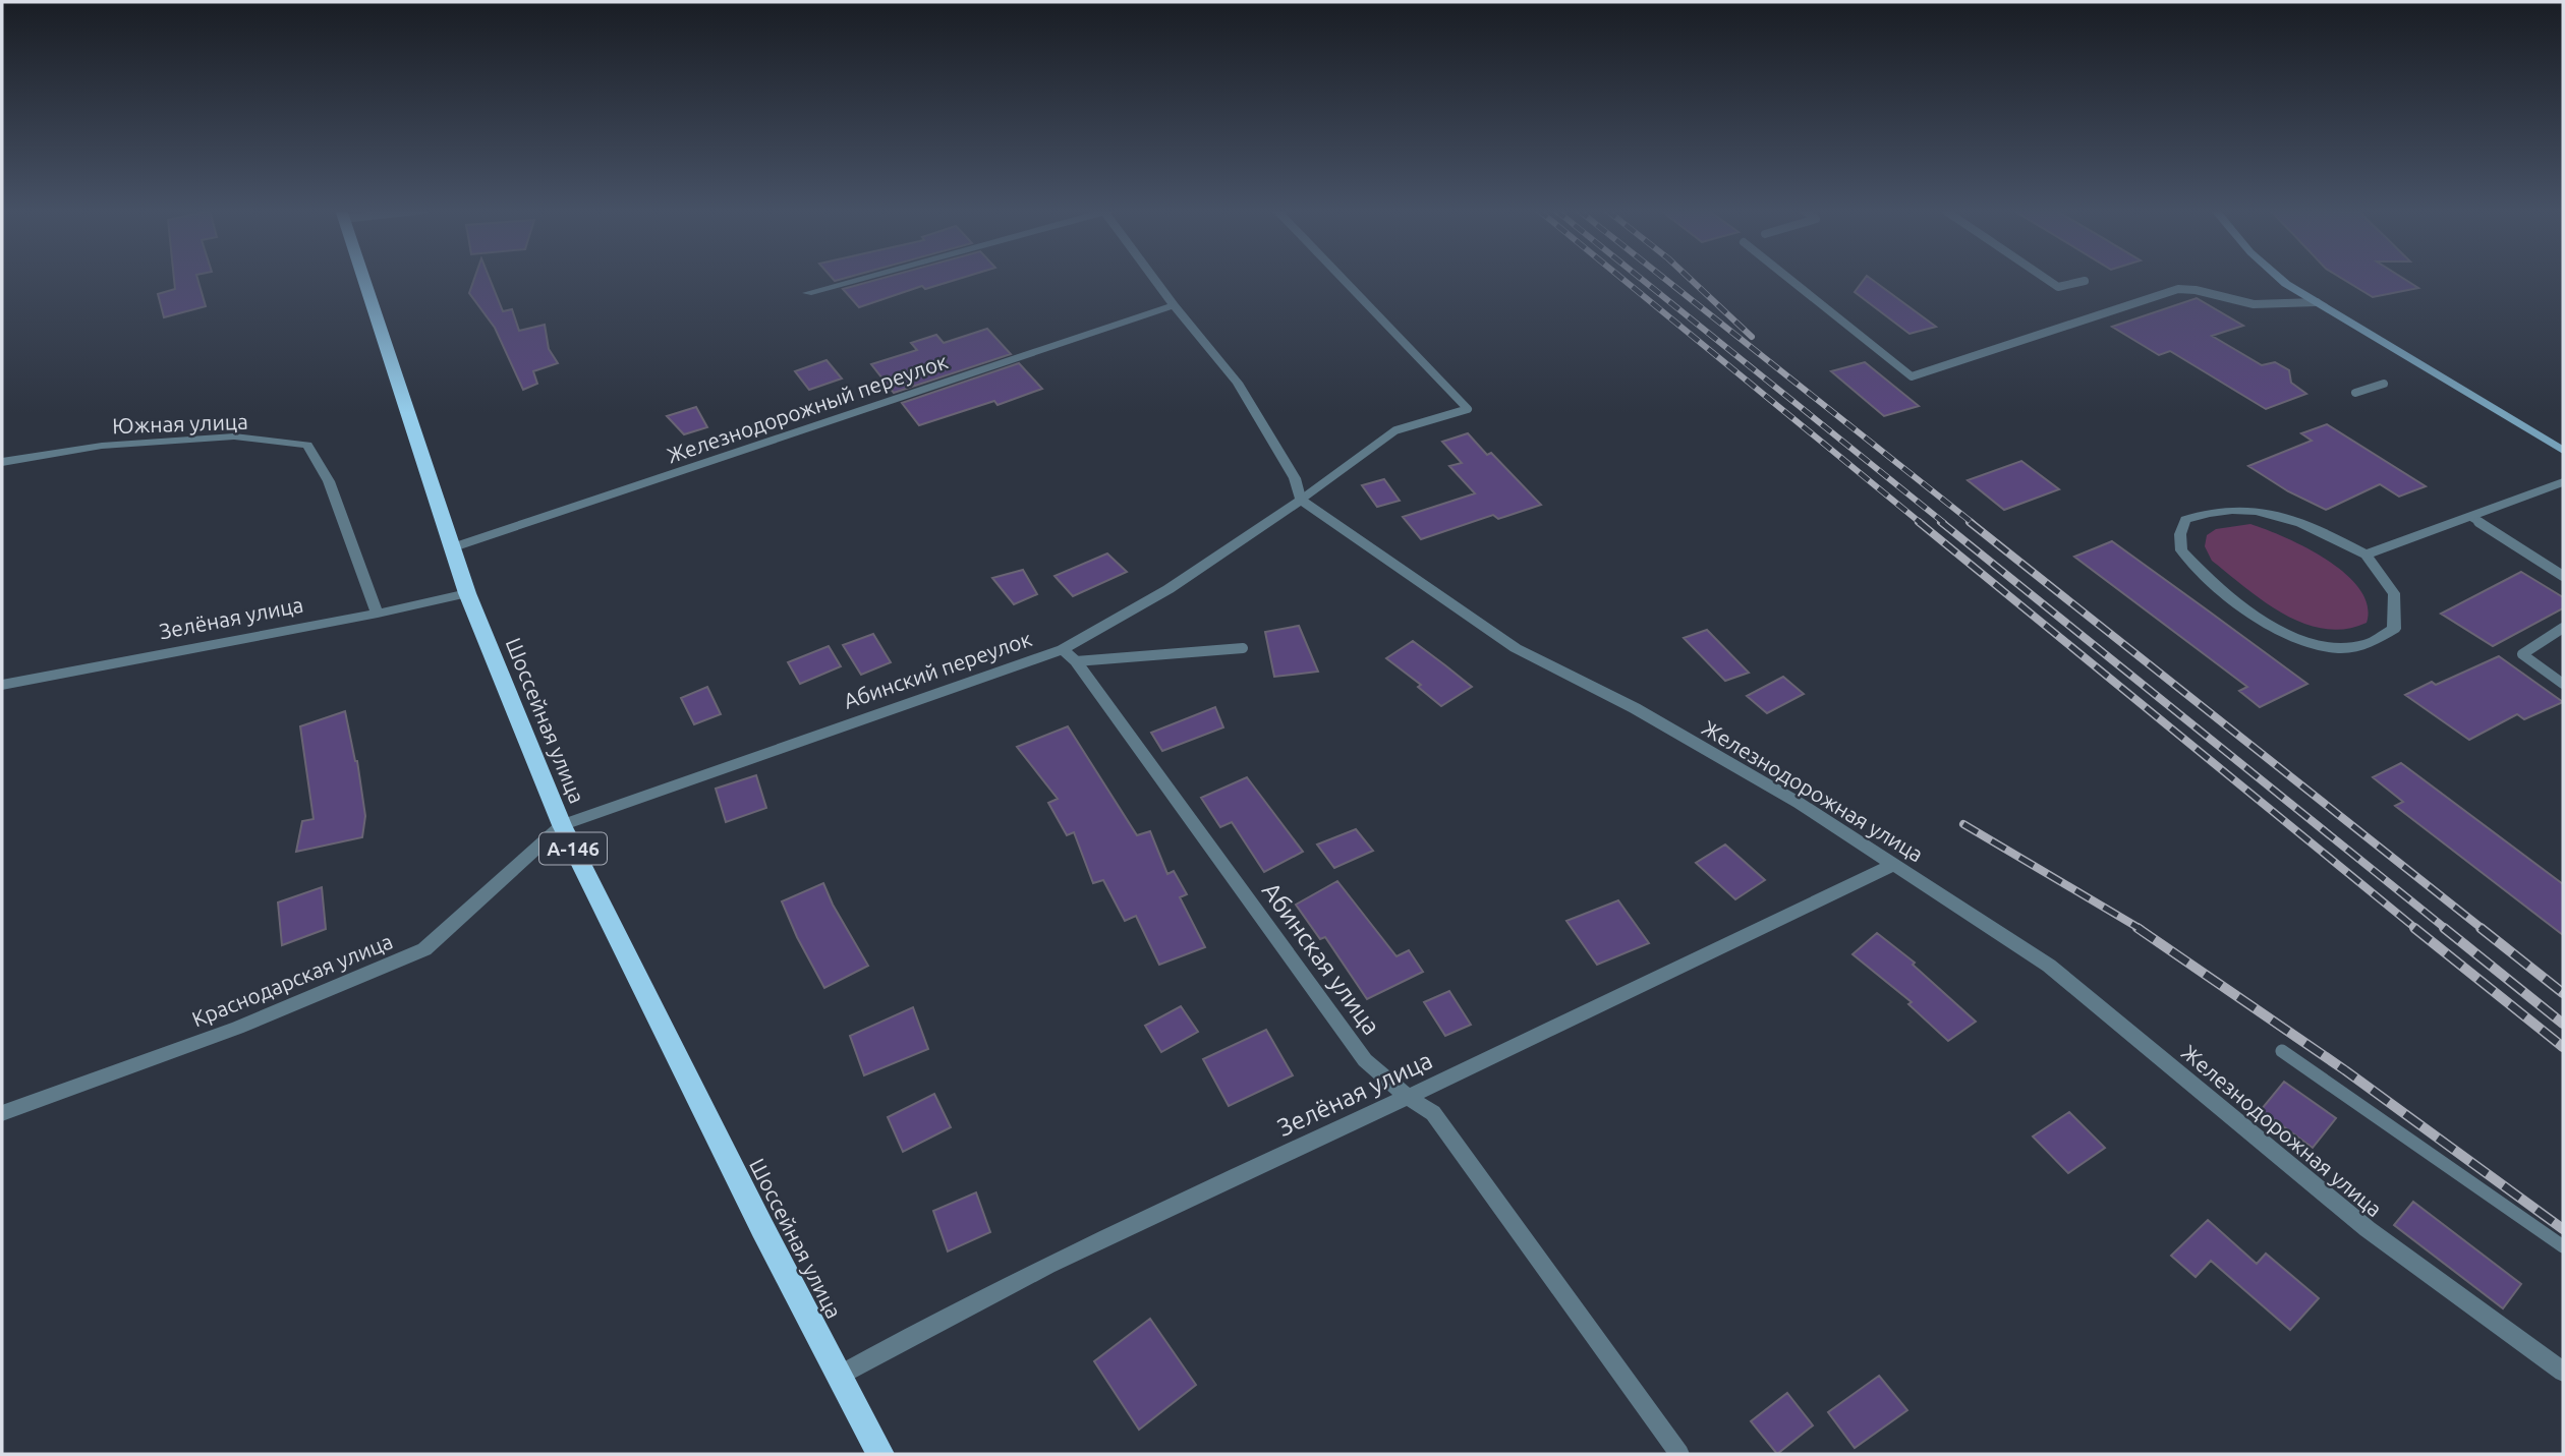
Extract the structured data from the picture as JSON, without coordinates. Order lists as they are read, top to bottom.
{
  "streets": {
    "highway": ["Шоссейная улица", "А-146"],
    "street": [
      "Железнодорожный переулок",
      "Южная улица",
      "Зелёная улица",
      "Абинский переулок",
      "Железнодорожная улица",
      "Абинская улица",
      "Краснодарская улица"
    ]
  },
  "crossings": [
    ["Железнодорожный переулок", "Шоссейная улица"],
    ["Южная улица", "Зелёная улица"],
    ["Зелёная улица", "Шоссейная улица"],
    ["Зелёная улица", "Железнодорожная улица"],
    ["Зелёная улица", "Абинская улица"],
    ["Абинский переулок", "Шоссейная улица"],
    ["Абинский переулок", "Железнодорожная улица"],
    ["Абинский переулок", "Абинская улица"],
    ["Абинский переулок", "Краснодарская улица"],
    ["Шоссейная улица", "Краснодарская улица"]
  ]
}
